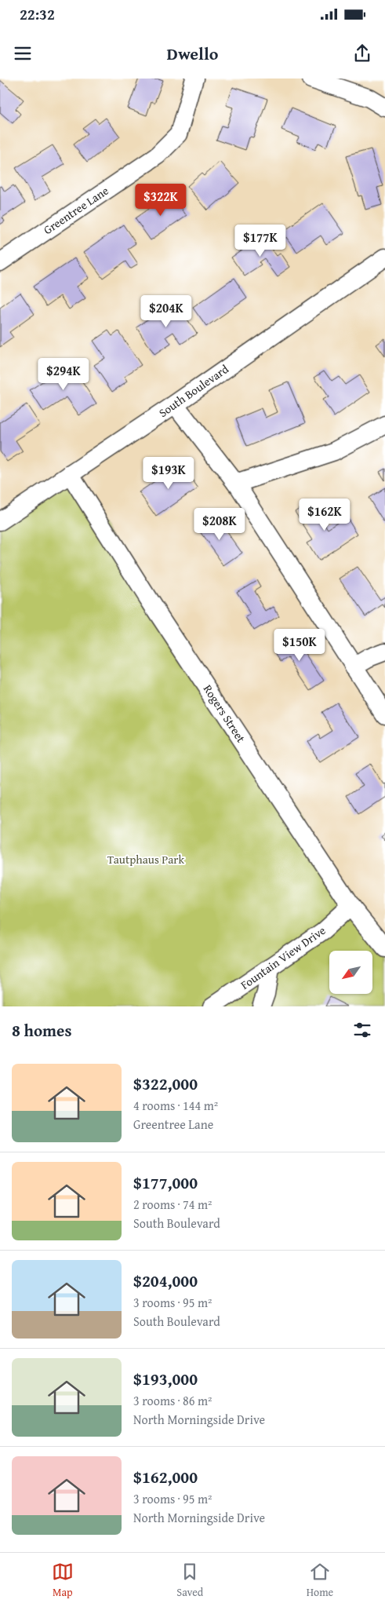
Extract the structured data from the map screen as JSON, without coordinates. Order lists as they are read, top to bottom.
{
  "streets": {
    "street": [
      "Greentree Lane",
      "South Boulevard",
      "Rogers Street",
      "Fountain View Drive"
    ]
  },
  "crossings": [
    ["South Boulevard", "Rogers Street"],
    ["Rogers Street", "Fountain View Drive"]
  ],
  "parks": ["Tautphaus Park"],
  "north": "bottom left",
  "page": {
    "status": "22:32",
    "header": "Dwello",
    "price": [
      "$322K",
      "$177K",
      "$204K",
      "$294K",
      "$193K",
      "$162K",
      "$208K",
      "$150K"
    ],
    "heading": "8 homes",
    "list": [
      {
        "name": "$322,000",
        "note": "4 rooms · 144 m² · Greentree Lane"
      },
      {
        "name": "$177,000",
        "note": "2 rooms · 74 m² · South Boulevard"
      },
      {
        "name": "$204,000",
        "note": "3 rooms · 95 m² · South Boulevard"
      },
      {
        "name": "$193,000",
        "note": "3 rooms · 86 m² · North Morningside Drive"
      },
      {
        "name": "$162,000",
        "note": "3 rooms · 95 m² · North Morningside Drive"
      }
    ],
    "tabs": ["Map", "Saved", "Home"]
  }
}
